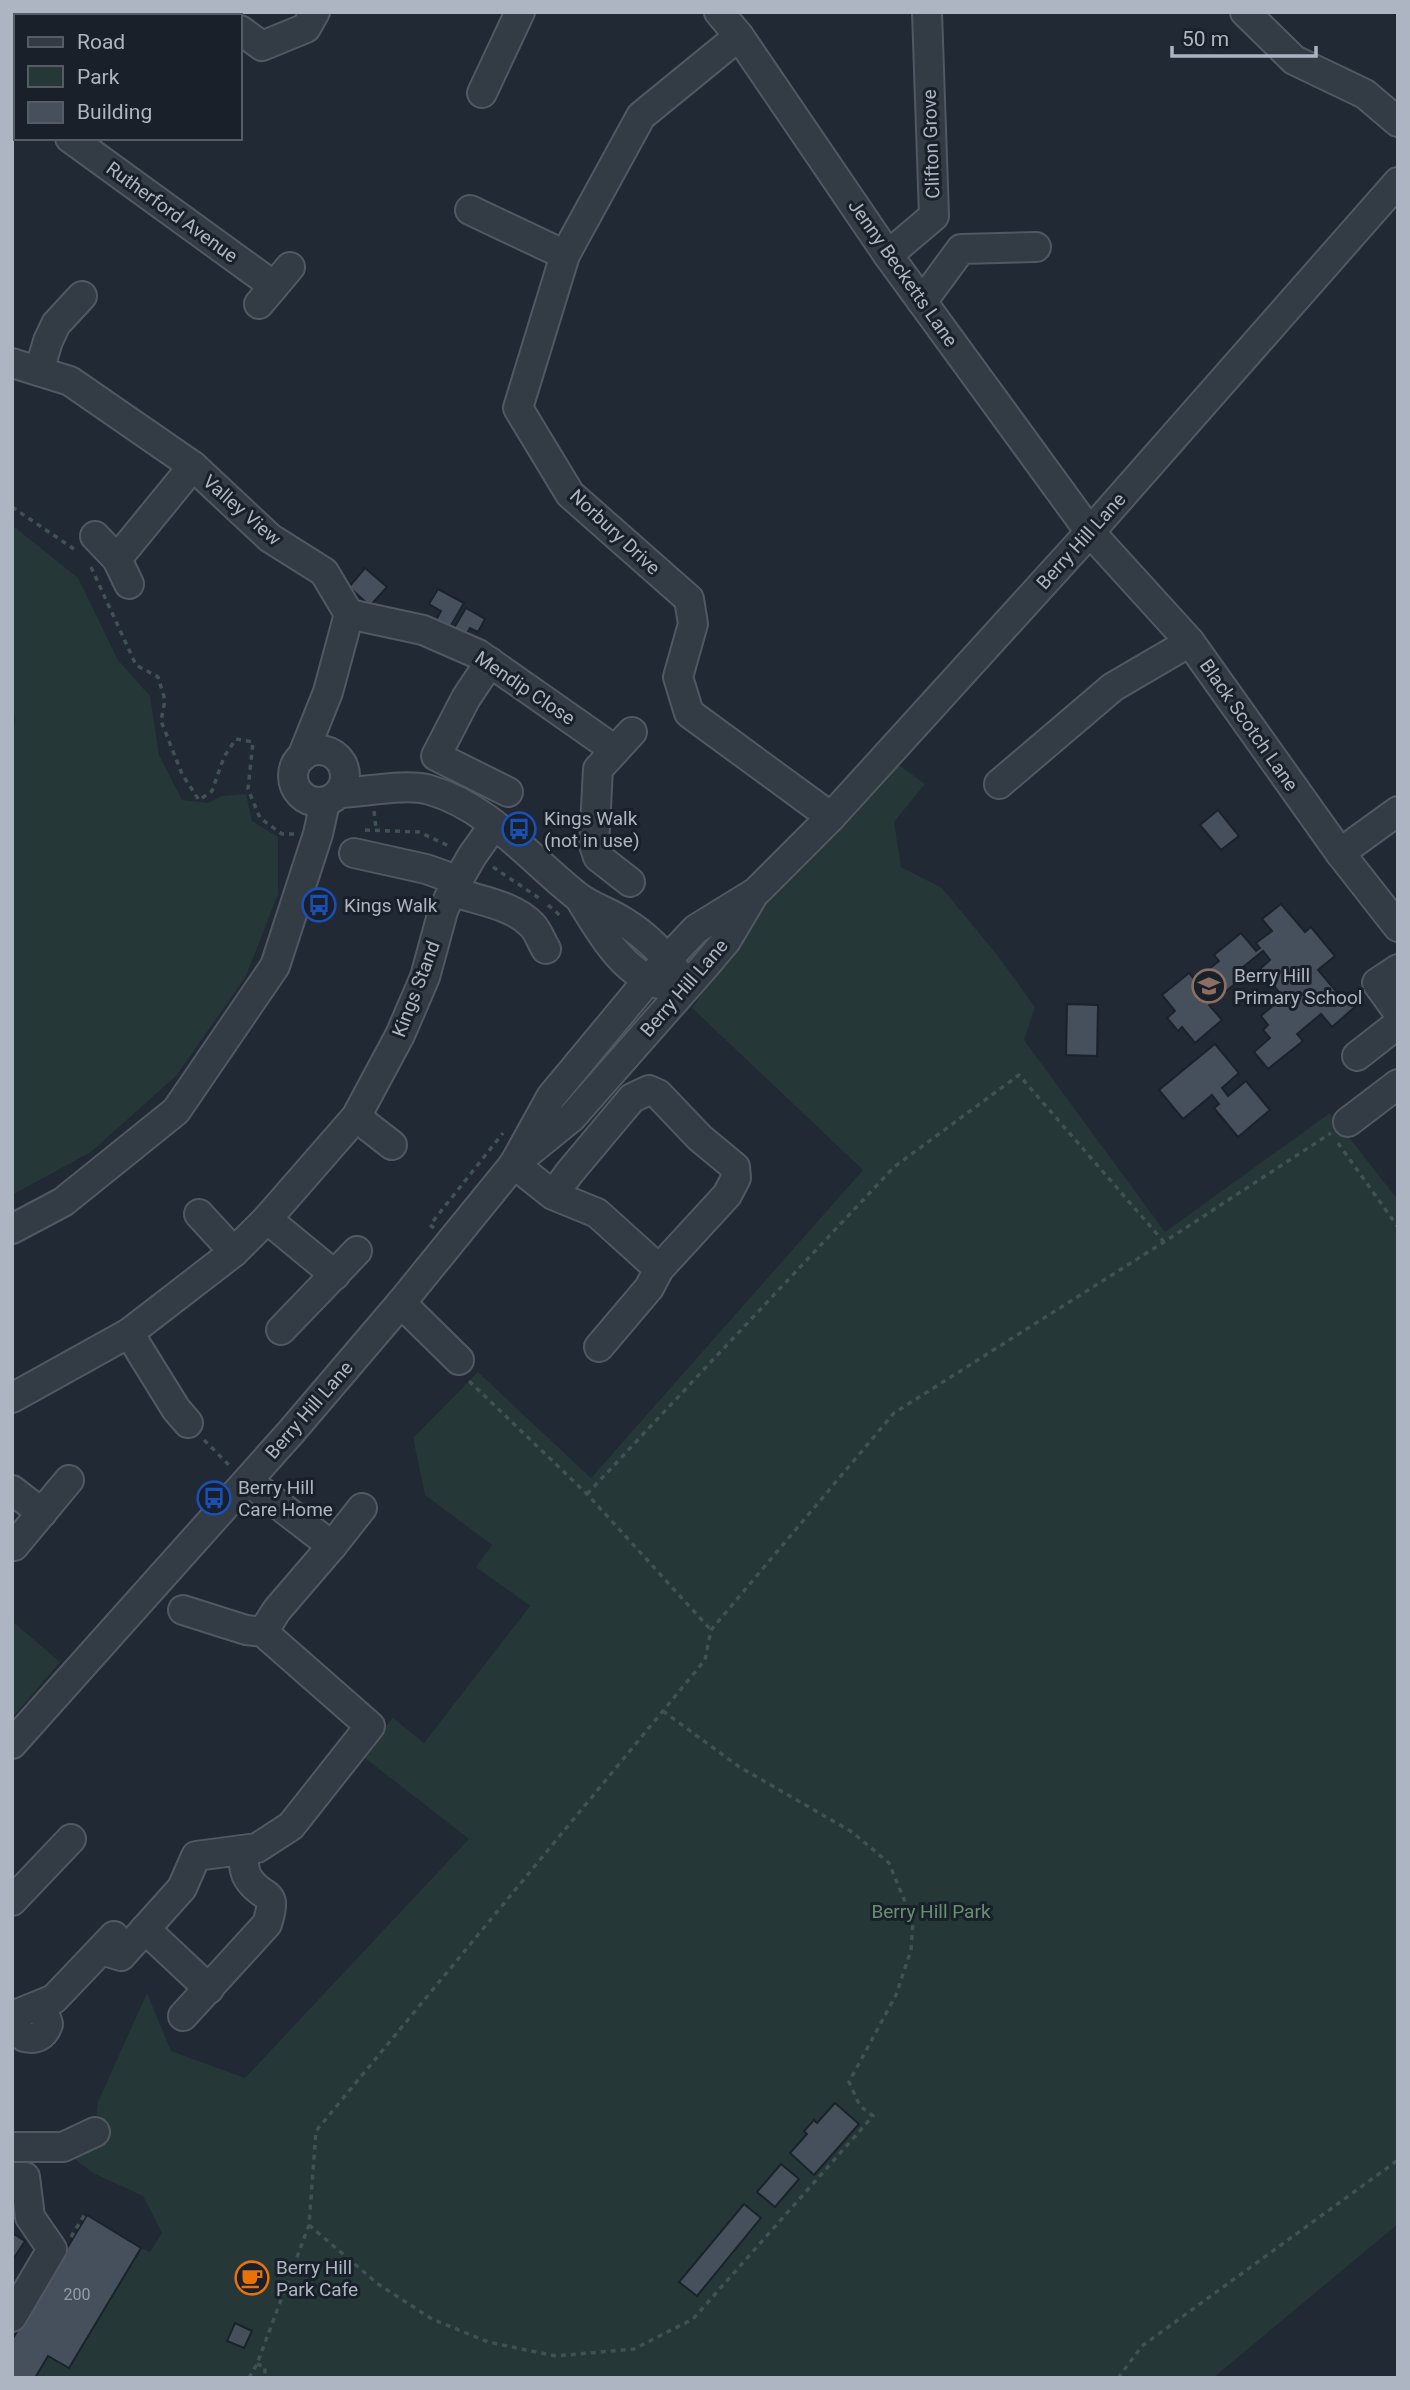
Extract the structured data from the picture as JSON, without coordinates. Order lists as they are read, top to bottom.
{
  "streets": {
    "street": [
      "Clifton Grove",
      "Rutherford Avenue",
      "Jenny Becketts Lane",
      "Valley View",
      "Norbury Drive",
      "Berry Hill Lane",
      "Mendip Close",
      "Black Scotch Lane",
      "Kings Stand"
    ]
  },
  "crossings": [
    ["Clifton Grove", "Jenny Becketts Lane"],
    ["Jenny Becketts Lane", "Norbury Drive"],
    ["Jenny Becketts Lane", "Berry Hill Lane"],
    ["Jenny Becketts Lane", "Black Scotch Lane"],
    ["Valley View", "Mendip Close"],
    ["Norbury Drive", "Berry Hill Lane"],
    ["Berry Hill Lane", "Black Scotch Lane"]
  ],
  "parks": ["Berry Hill Park"],
  "places": {
    "bus stop": ["Kings Walk (not in use)", "Kings Walk", "Berry Hill Care Home"],
    "school or university": ["Berry Hill Primary School"],
    "cafe": ["Berry Hill Park Cafe"]
  },
  "house_numbers": ["200"],
  "legend": ["Road", "Park", "Building"],
  "scale_bar": "50 m"
}
